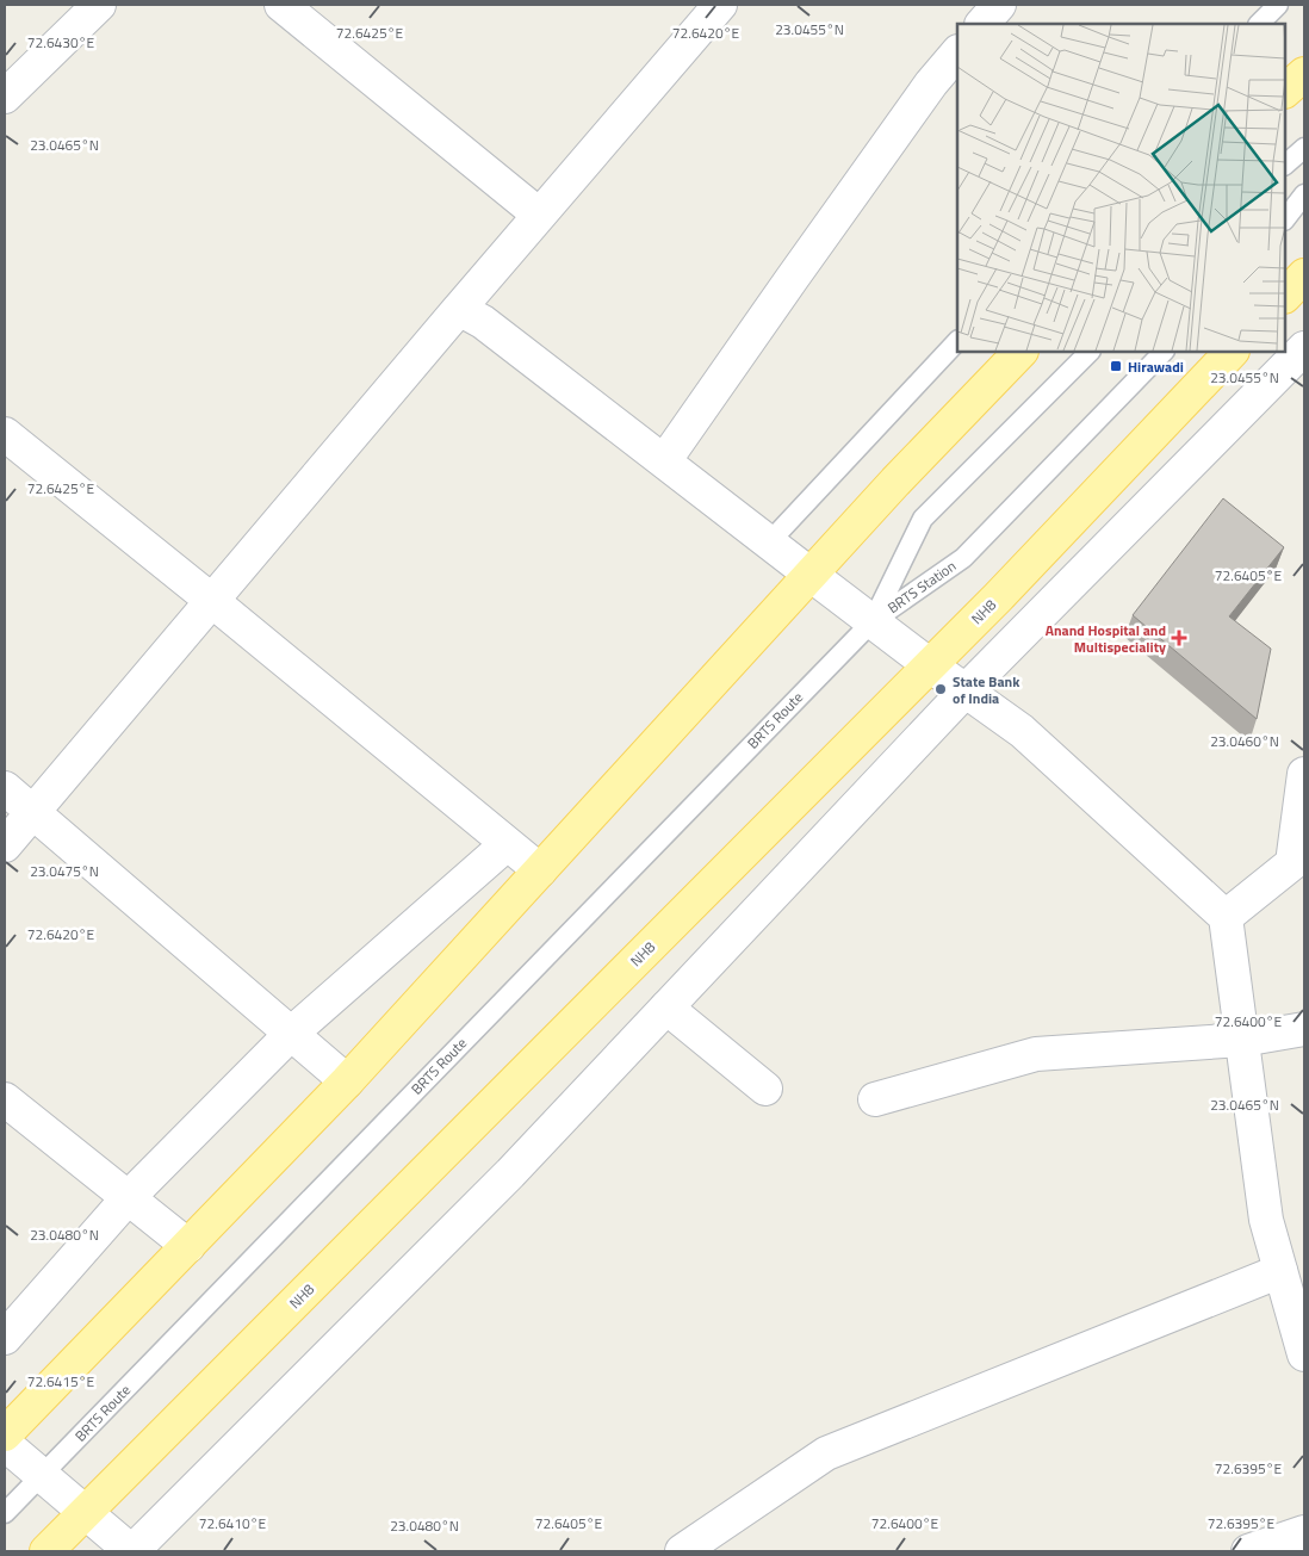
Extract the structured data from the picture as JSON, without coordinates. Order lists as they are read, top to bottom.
{
  "streets": {
    "main road": ["NH8"],
    "lane": ["BRTS Station", "BRTS Route"]
  },
  "crossings": [
    ["BRTS Station", "BRTS Route"]
  ],
  "places": {
    "transit": ["Hirawadi"],
    "health": ["Anand Hospital and Multispeciality"],
    "other": ["State Bank of India"]
  },
  "coordinates": [
    "23.0455°N",
    "72.6425°E",
    "72.6420°E",
    "72.6430°E",
    "23.0465°N",
    "72.6405°E",
    "23.0460°N",
    "23.0475°N",
    "72.6400°E",
    "23.0480°N",
    "72.6415°E",
    "72.6395°E",
    "72.6410°E"
  ]
}
